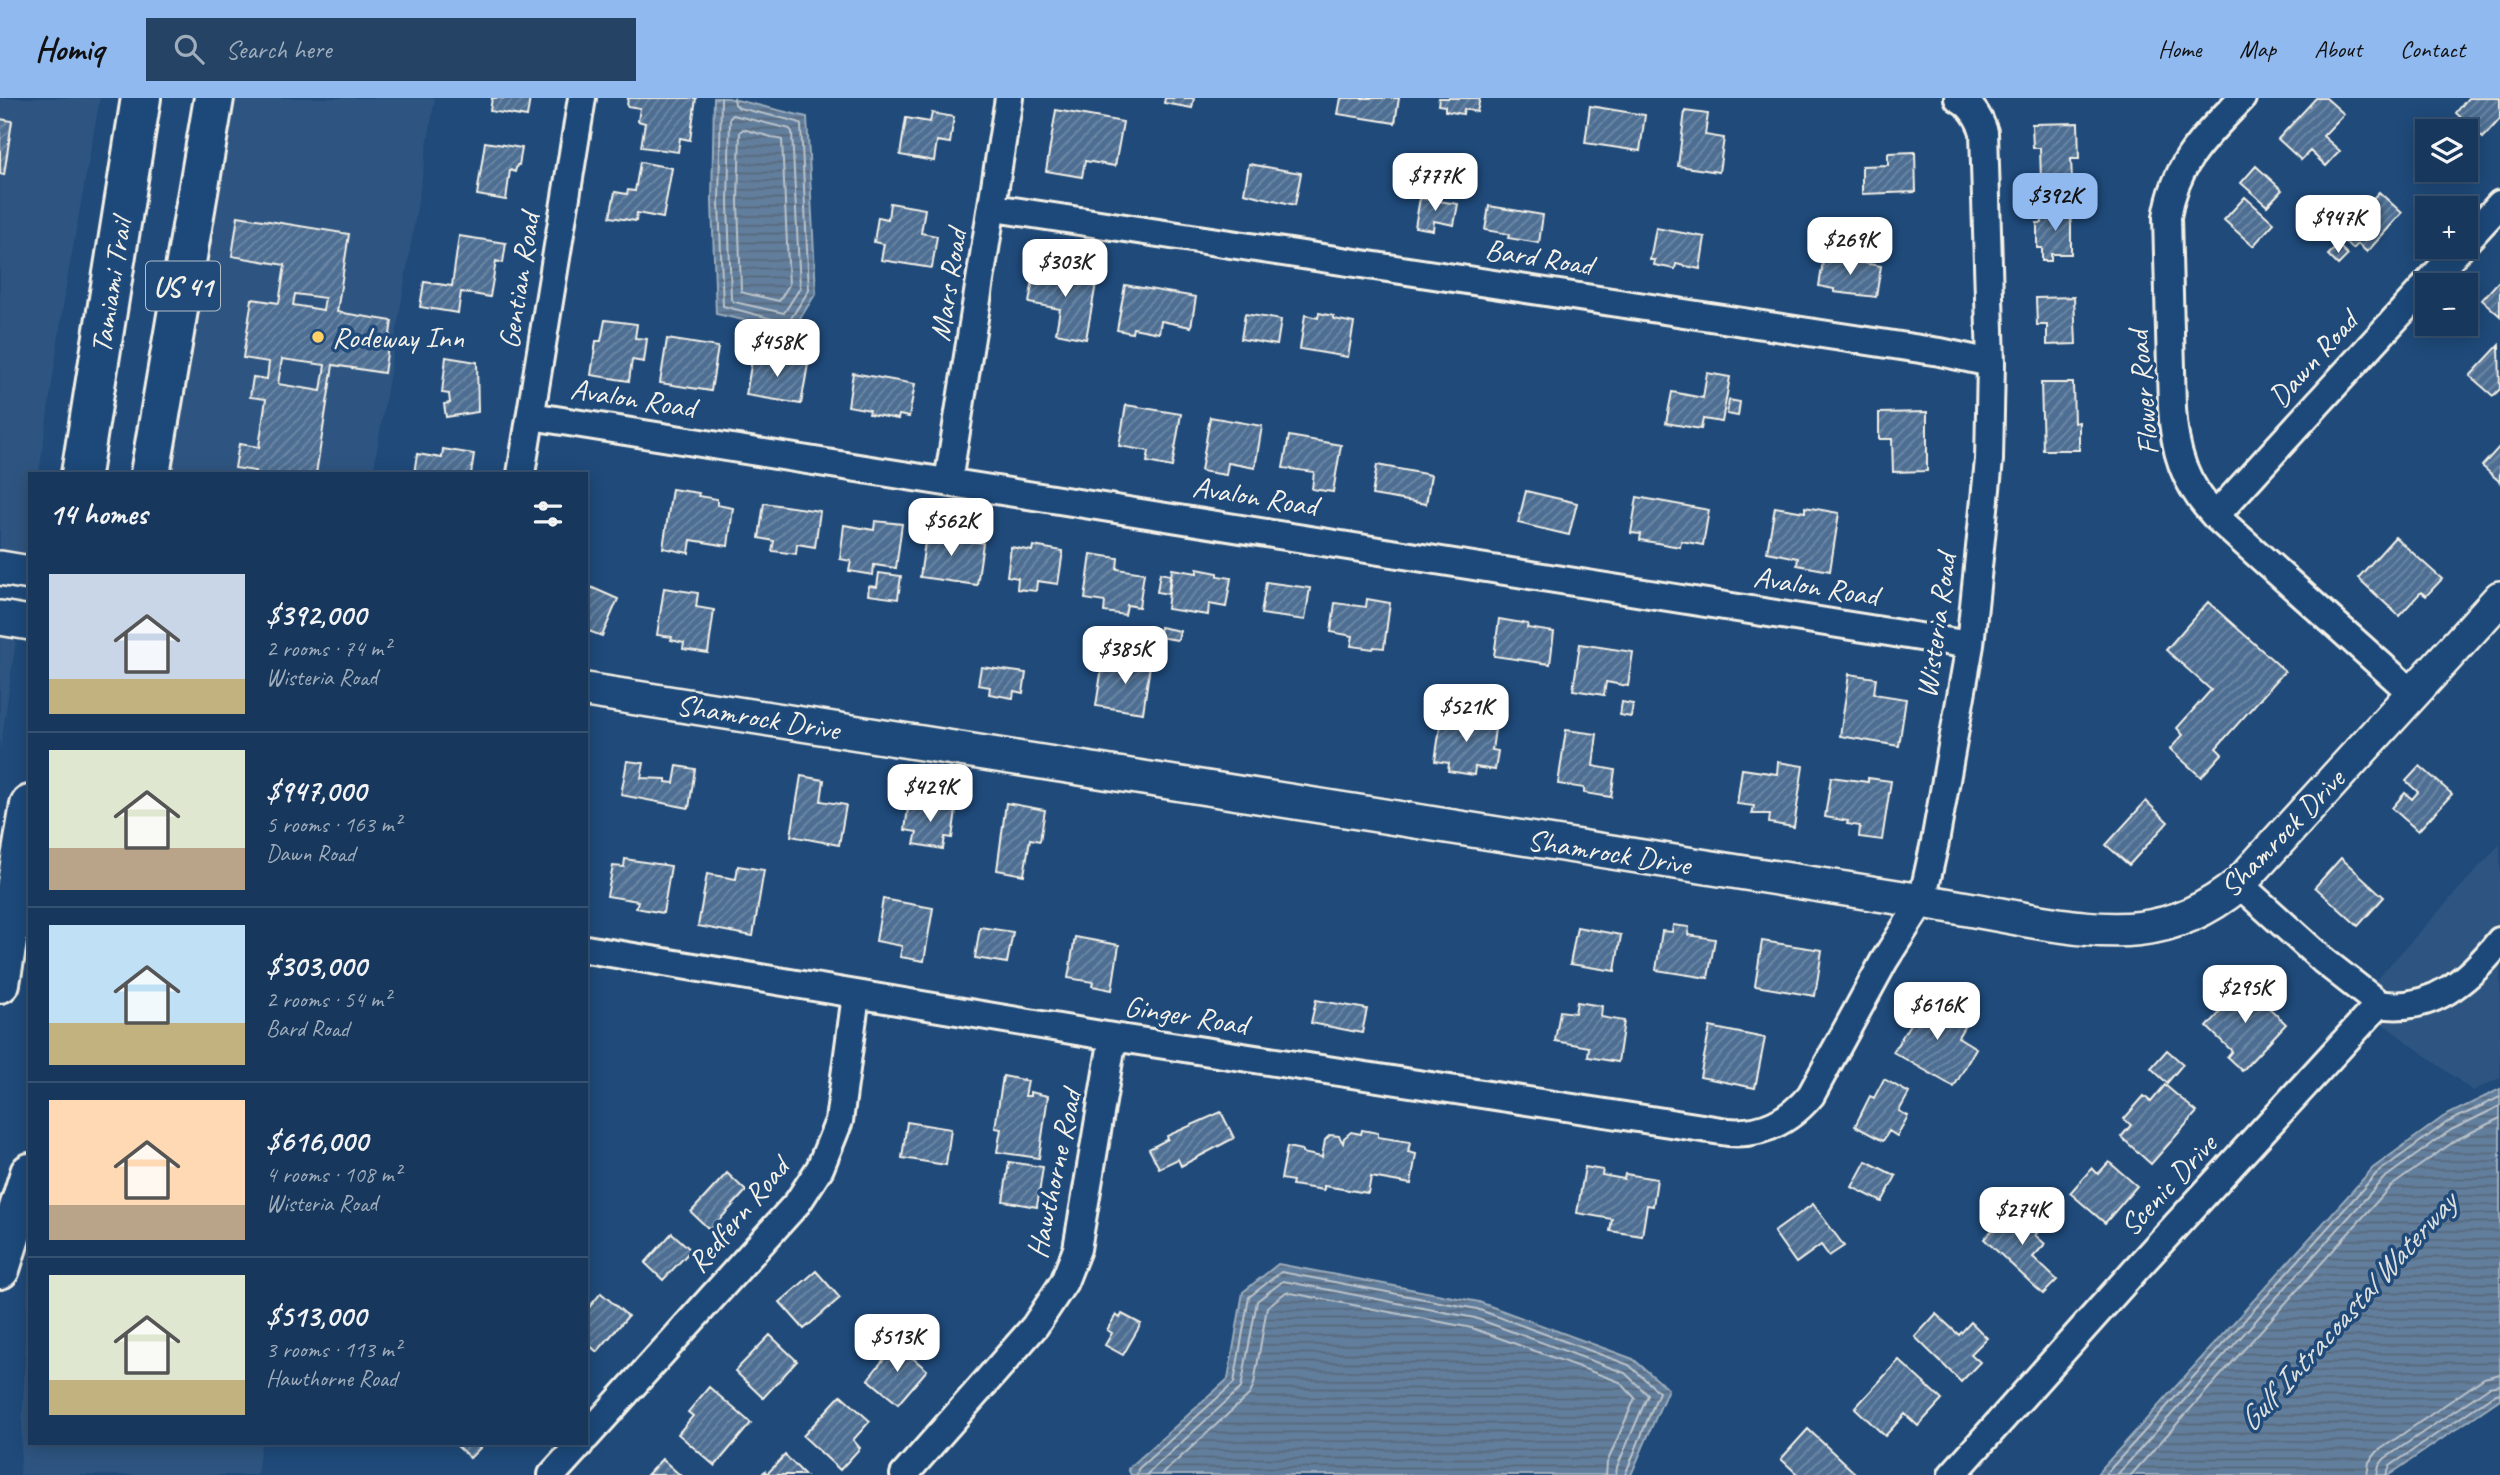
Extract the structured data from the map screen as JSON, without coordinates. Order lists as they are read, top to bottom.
{
  "streets": {
    "main road": ["Tamiami Trail", "US 41"],
    "street": [
      "Bard Road",
      "Gentian Road",
      "Mars Road",
      "Dawn Road",
      "Flower Road",
      "Avalon Road",
      "Wisteria Road",
      "Shamrock Drive",
      "Ginger Road",
      "Hawthorne Road",
      "Scenic Drive",
      "Redfern Road"
    ]
  },
  "crossings": [
    ["Bard Road", "Mars Road"],
    ["Bard Road", "Wisteria Road"],
    ["Gentian Road", "Avalon Road"],
    ["Mars Road", "Avalon Road"],
    ["Dawn Road", "Flower Road"],
    ["Flower Road", "Shamrock Drive"],
    ["Avalon Road", "Wisteria Road"],
    ["Wisteria Road", "Shamrock Drive"],
    ["Wisteria Road", "Ginger Road"],
    ["Ginger Road", "Hawthorne Road"],
    ["Ginger Road", "Redfern Road"]
  ],
  "water": ["Gulf Intracoastal Waterway"],
  "places": ["Rodeway Inn"],
  "page": {
    "header": "Homiq",
    "search": "Search here",
    "nav": [
      "Home",
      "Map",
      "About",
      "Contact"
    ],
    "map_buttons": ["+", "−"],
    "price": [
      "$777K",
      "$392K",
      "$947K",
      "$269K",
      "$303K",
      "$458K",
      "$562K",
      "$385K",
      "$521K",
      "$429K",
      "$295K",
      "$616K",
      "$274K",
      "$513K"
    ],
    "heading": "14 homes",
    "list": [
      {
        "name": "$392,000",
        "note": "2 rooms · 74 m² · Wisteria Road"
      },
      {
        "name": "$947,000",
        "note": "5 rooms · 163 m² · Dawn Road"
      },
      {
        "name": "$303,000",
        "note": "2 rooms · 54 m² · Bard Road"
      },
      {
        "name": "$616,000",
        "note": "4 rooms · 108 m² · Wisteria Road"
      },
      {
        "name": "$513,000",
        "note": "3 rooms · 113 m² · Hawthorne Road"
      }
    ]
  }
}
